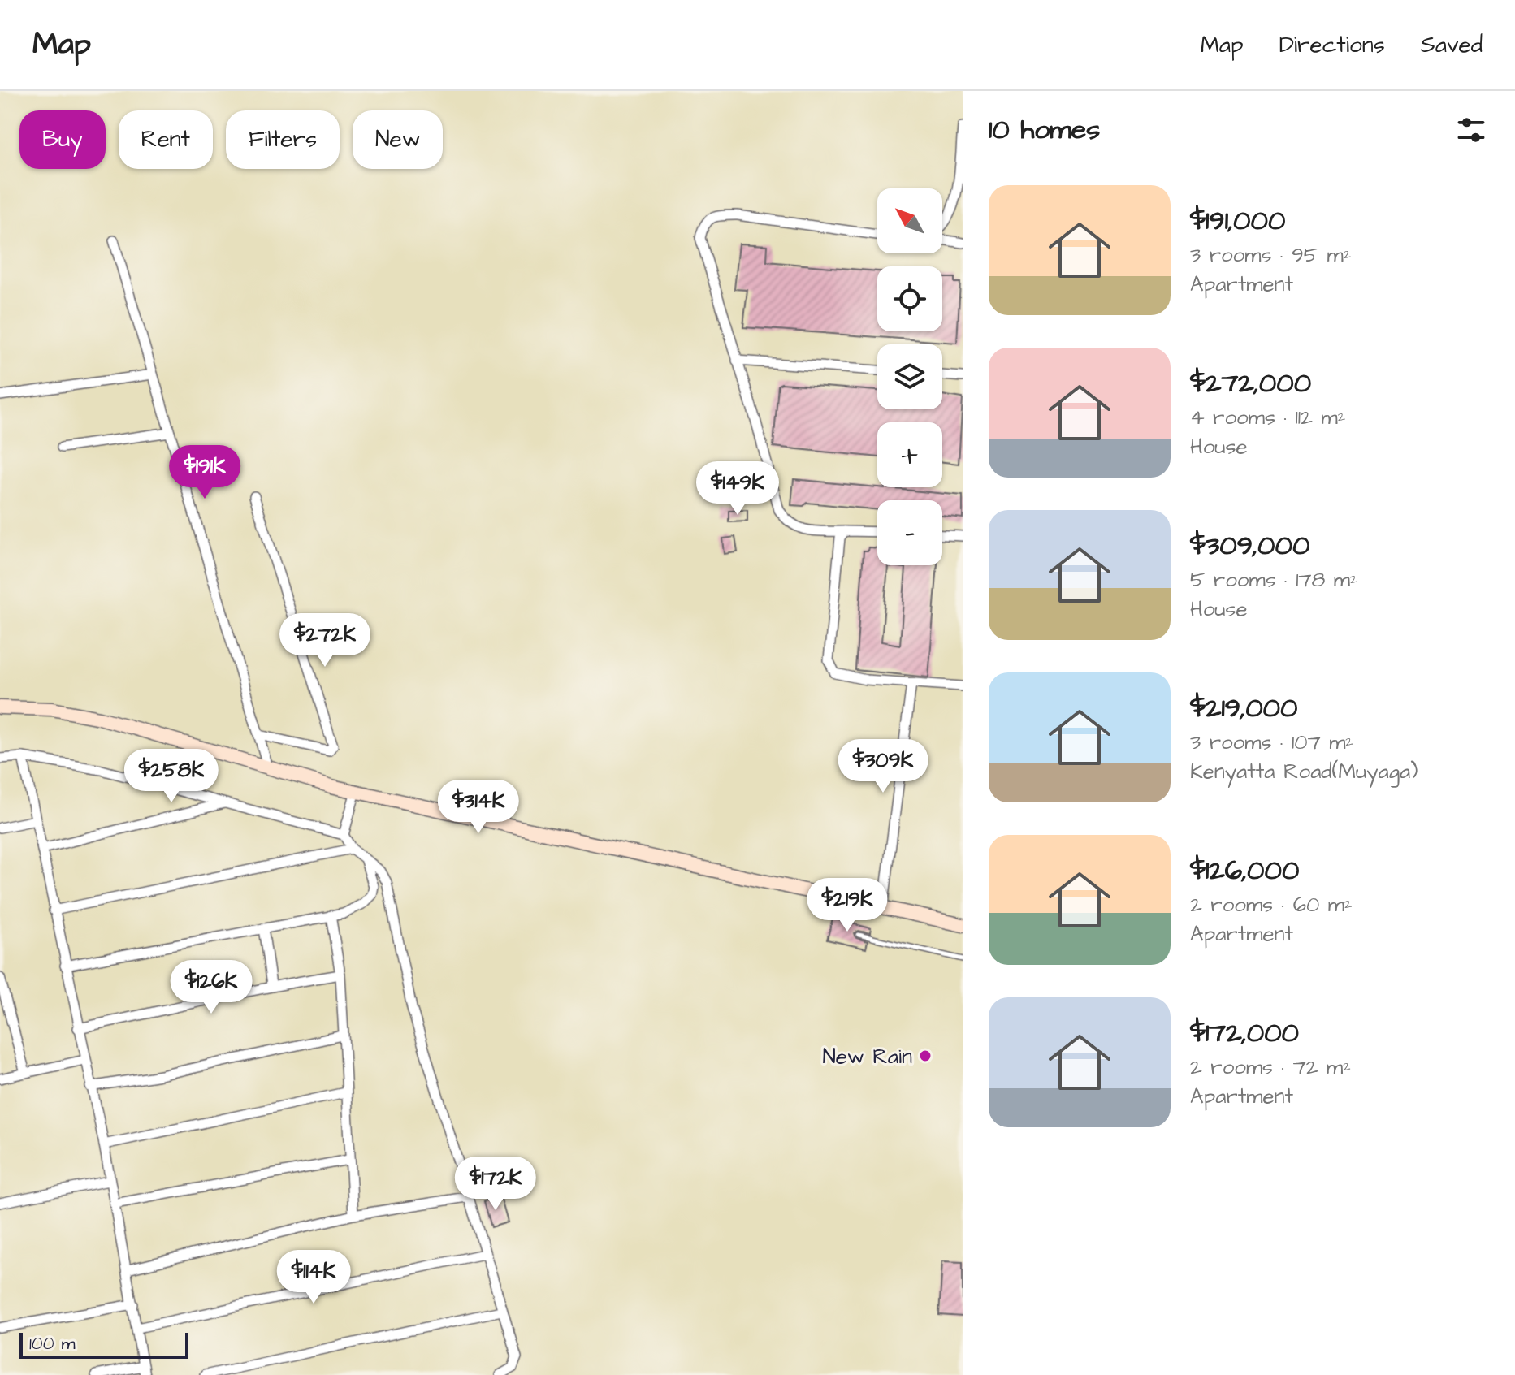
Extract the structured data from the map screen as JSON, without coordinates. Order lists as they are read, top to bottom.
{
  "places": ["New Rain"],
  "scale_bar": "100 m",
  "north": "top left",
  "page": {
    "header": "Map",
    "nav": ["Map", "Directions", "Saved"],
    "heading": "10 homes",
    "chip": [
      "Buy",
      "Rent",
      "Filters",
      "New"
    ],
    "list": [
      {
        "name": "$191,000",
        "note": "3 rooms · 95 m² · Apartment"
      },
      {
        "name": "$272,000",
        "note": "4 rooms · 112 m² · House"
      },
      {
        "name": "$309,000",
        "note": "5 rooms · 178 m² · House"
      },
      {
        "name": "$219,000",
        "note": "3 rooms · 107 m² · Kenyatta Road(Muyaga)"
      },
      {
        "name": "$126,000",
        "note": "2 rooms · 60 m² · Apartment"
      },
      {
        "name": "$172,000",
        "note": "2 rooms · 72 m² · Apartment"
      }
    ],
    "map_buttons": ["+", "−"],
    "price": [
      "$191K",
      "$149K",
      "$272K",
      "$309K",
      "$258K",
      "$314K",
      "$219K",
      "$126K",
      "$172K",
      "$114K"
    ],
    "scale": "100 m"
  }
}
